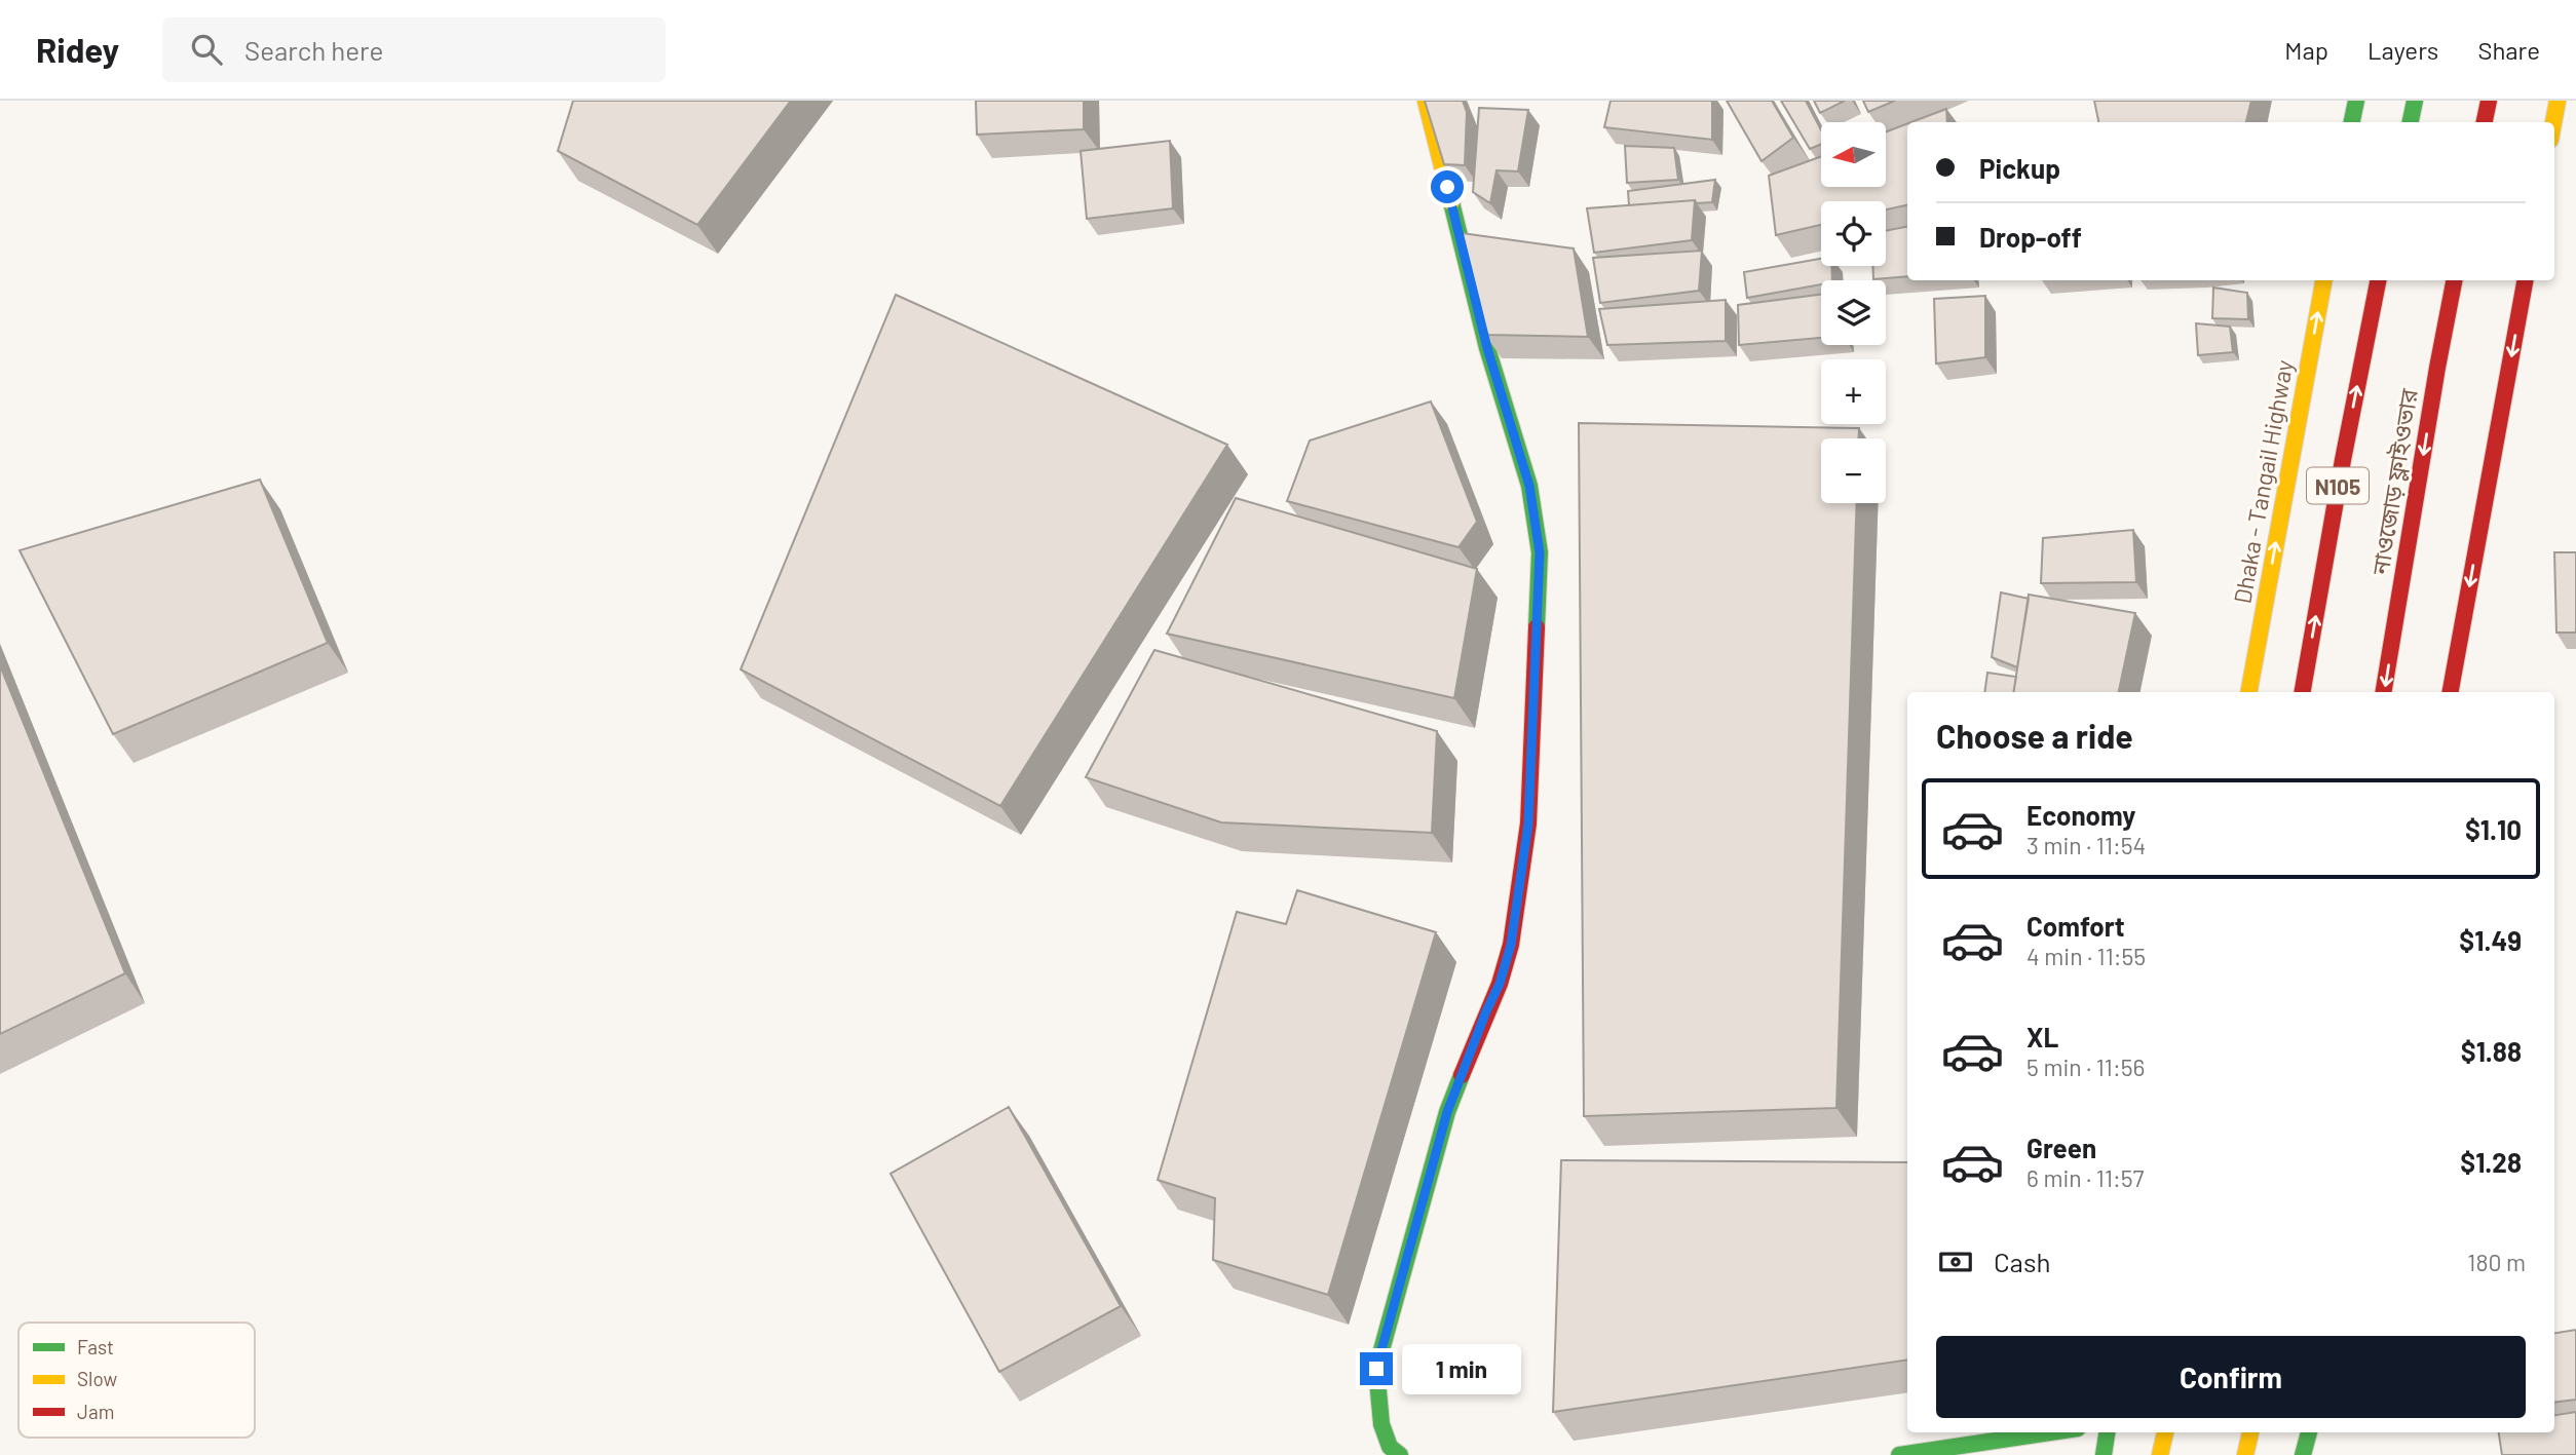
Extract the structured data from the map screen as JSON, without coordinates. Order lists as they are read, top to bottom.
{
  "streets": {
    "main road": ["Dhaka - Tangail Highway", "নাওজোড় ফ্লাইওভার", "N105"]
  },
  "legend": ["Fast", "Slow", "Jam"],
  "north": "left",
  "page": {
    "header": "Ridey",
    "search": "Search here",
    "nav": ["Map", "Layers", "Share"],
    "map_buttons": ["+", "−"],
    "banner": ["Pickup", "Drop-off"],
    "heading": "Choose a ride",
    "list": [
      {
        "name": "Economy",
        "note": "3 min · 11:54",
        "value": "$1.10"
      },
      {
        "name": "Comfort",
        "note": "4 min · 11:55",
        "value": "$1.49"
      },
      {
        "name": "XL",
        "note": "5 min · 11:56",
        "value": "$1.88"
      },
      {
        "name": "Green",
        "note": "6 min · 11:57",
        "value": "$1.28"
      }
    ],
    "pay": ["Cash", "180 m"],
    "buttons": "Confirm",
    "bubble": "1 min"
  }
}
